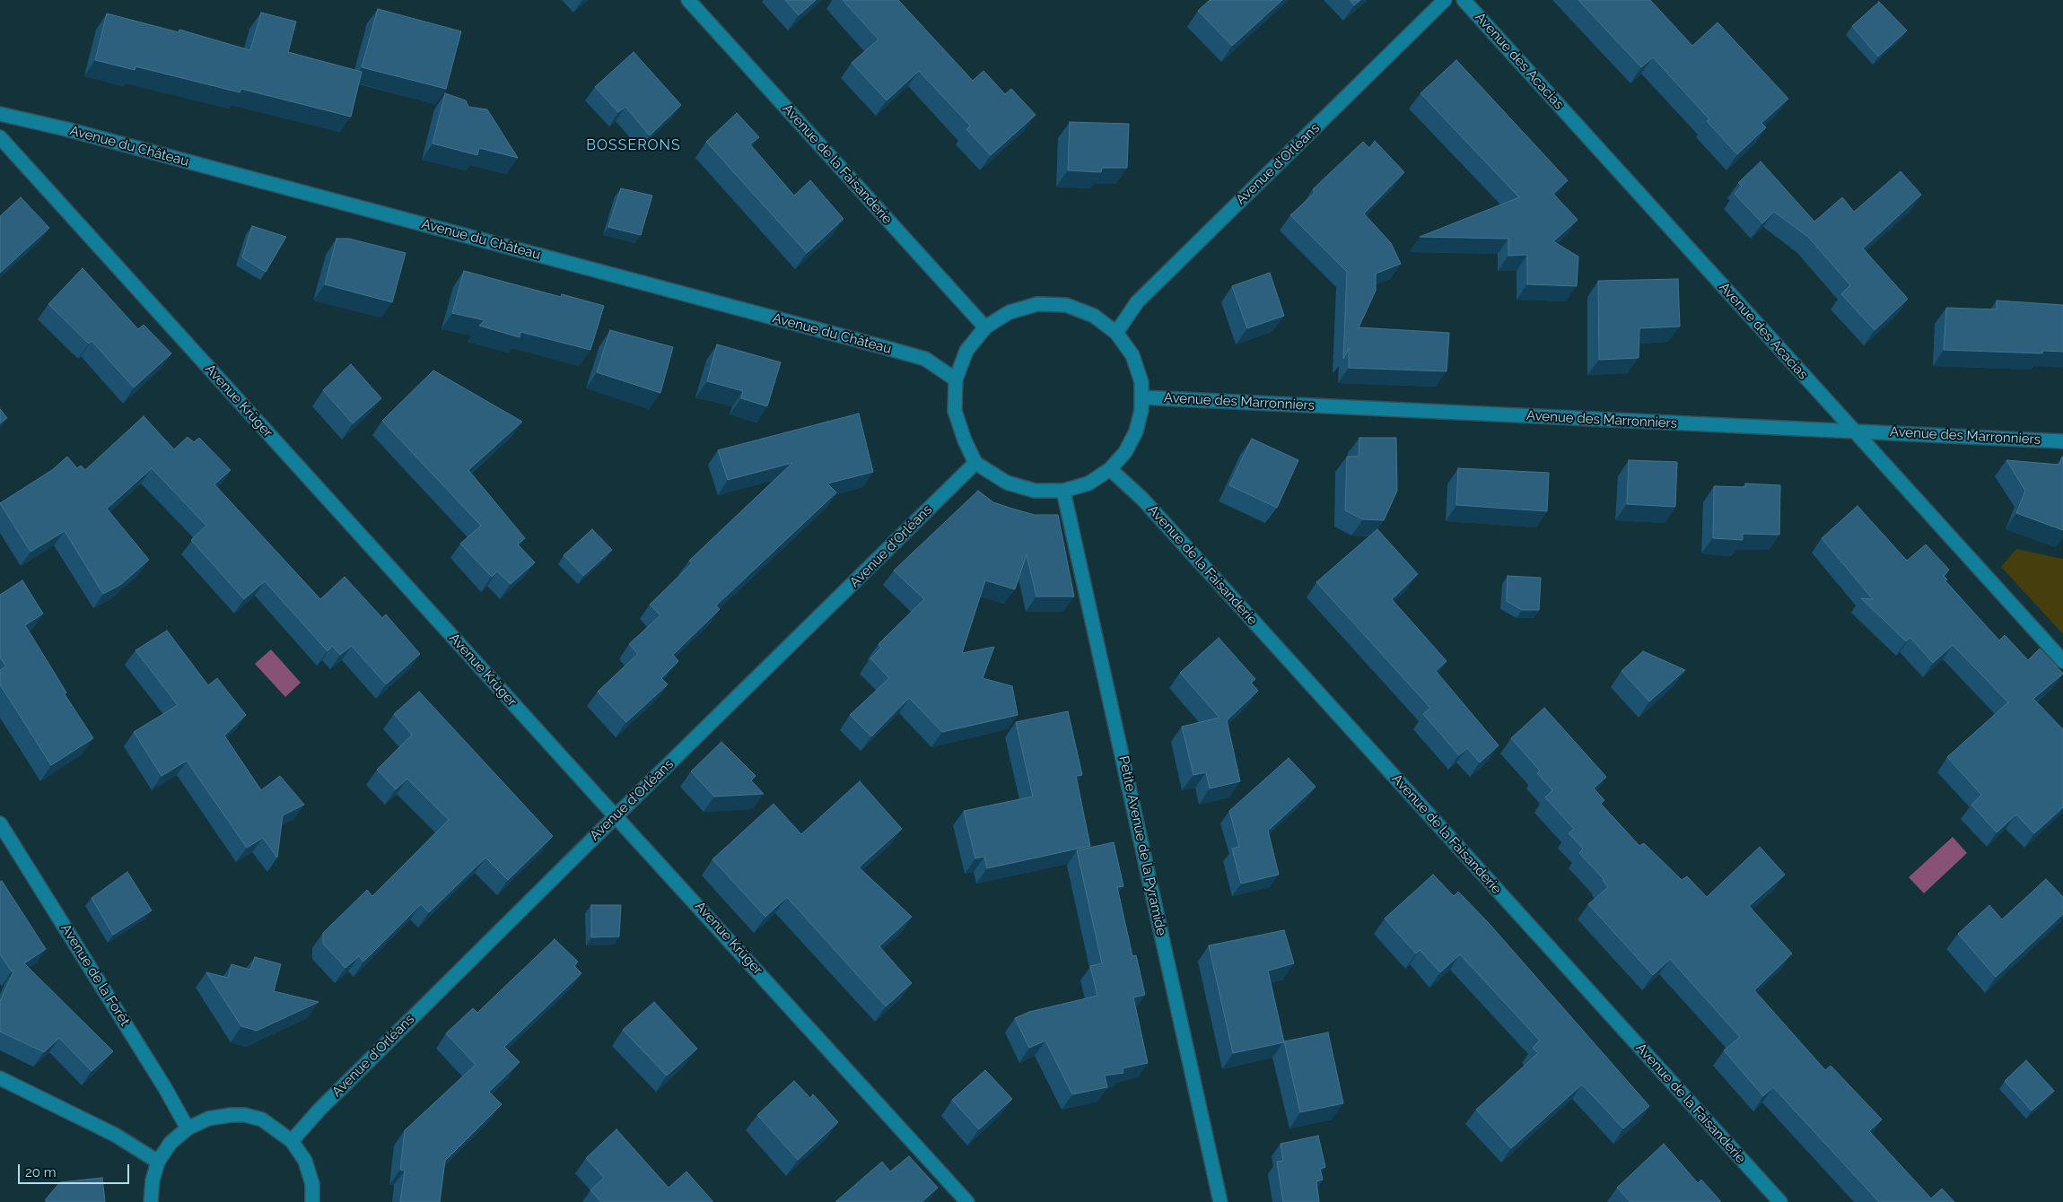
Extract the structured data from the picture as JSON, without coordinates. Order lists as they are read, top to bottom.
{
  "streets": {
    "street": [
      "Avenue des Acacias",
      "Avenue du Château",
      "Avenue de la Faisanderie",
      "Avenue d'Orléans",
      "Avenue Krüger",
      "Avenue des Marronniers",
      "Petite Avenue de la Pyramide",
      "Avenue de la Forêt"
    ]
  },
  "crossings": [
    ["Avenue des Acacias", "Avenue des Marronniers"],
    ["Avenue d'Orléans", "Avenue Krüger"]
  ],
  "districts": ["BOSSERONS"],
  "scale_bar": "20 m"
}
